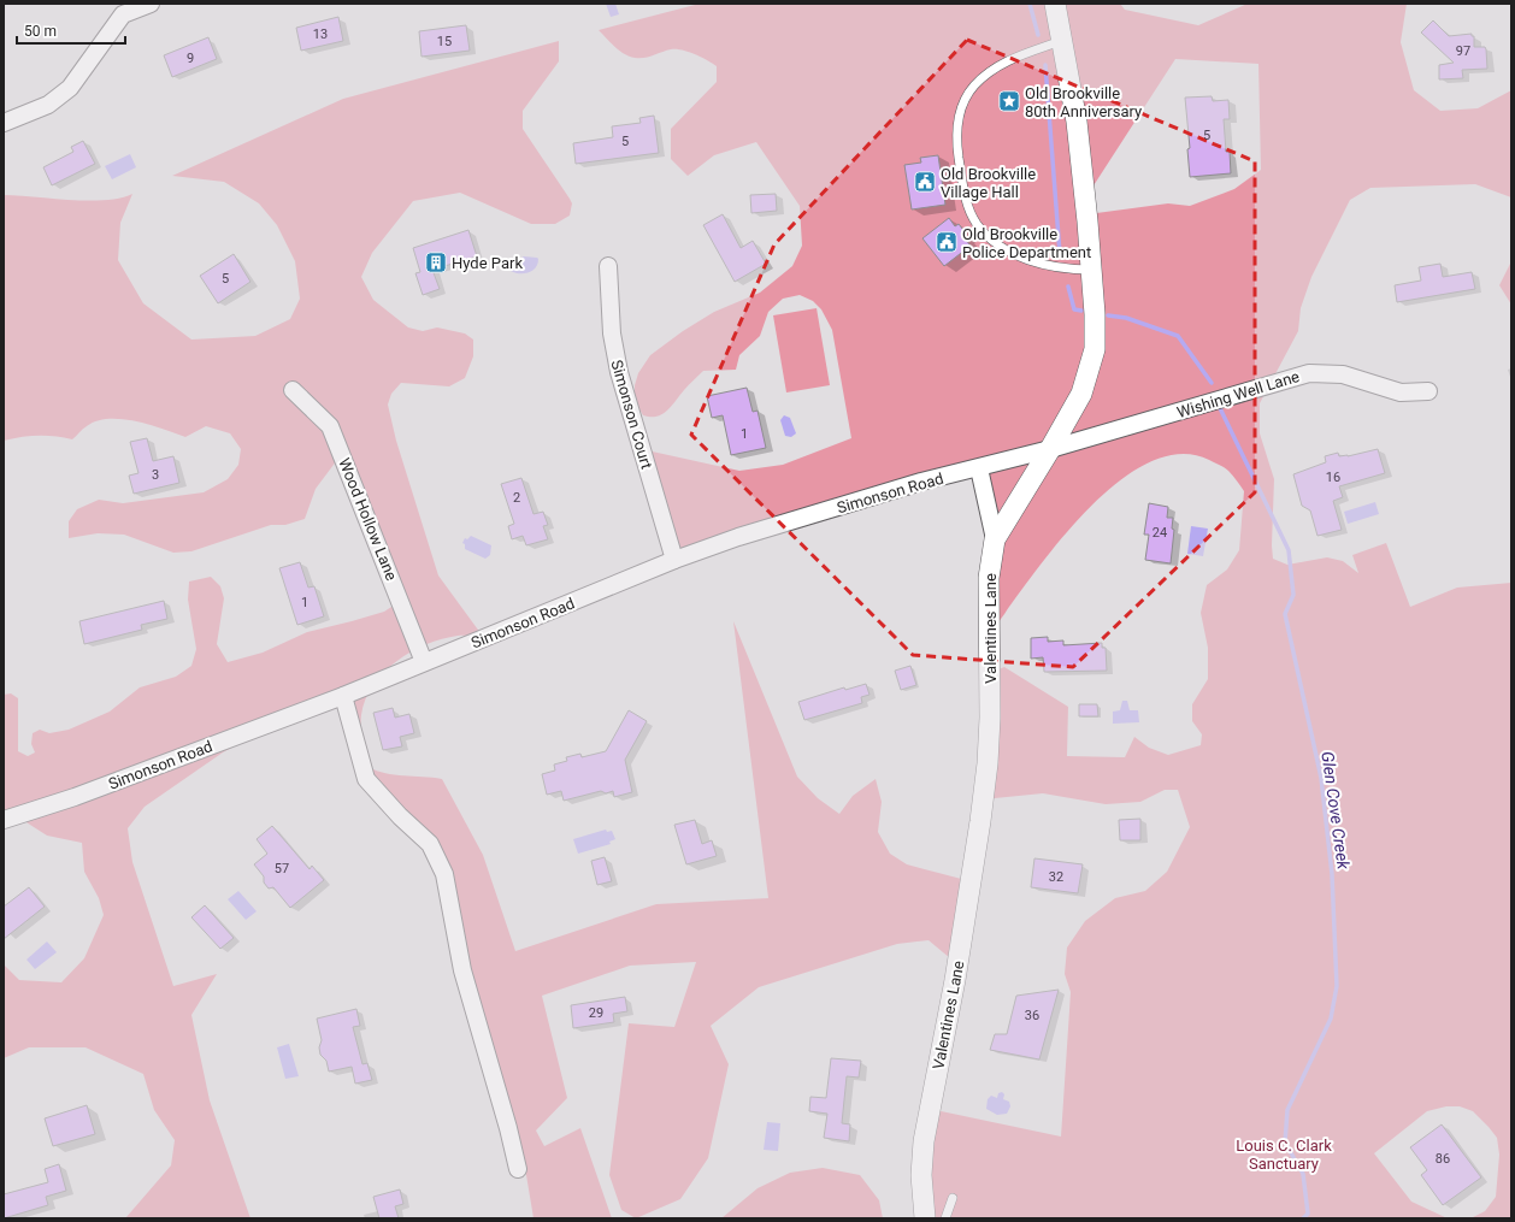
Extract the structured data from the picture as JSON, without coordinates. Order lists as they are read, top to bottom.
{
  "streets": {
    "street": [
      "Wishing Well Lane",
      "Simonson Court",
      "Simonson Road",
      "Wood Hollow Lane",
      "Valentines Lane"
    ]
  },
  "crossings": [
    ["Wishing Well Lane", "Simonson Road"],
    ["Wishing Well Lane", "Valentines Lane"],
    ["Simonson Court", "Simonson Road"],
    ["Simonson Road", "Wood Hollow Lane"],
    ["Simonson Road", "Valentines Lane"]
  ],
  "water": ["Glen Cove Creek"],
  "parks": ["Louis C. Clark Sanctuary"],
  "places": {
    "place": ["Old Brookville 80th Anniversary"],
    "public building": ["Old Brookville Village Hall", "Old Brookville Police Department"],
    "building": ["Hyde Park"]
  },
  "house_numbers": [
    "13",
    "15",
    "97",
    "9",
    "5",
    "5",
    "5",
    "1",
    "3",
    "16",
    "2",
    "24",
    "1",
    "57",
    "32",
    "29",
    "36",
    "86"
  ],
  "scale_bar": "50 m"
}
